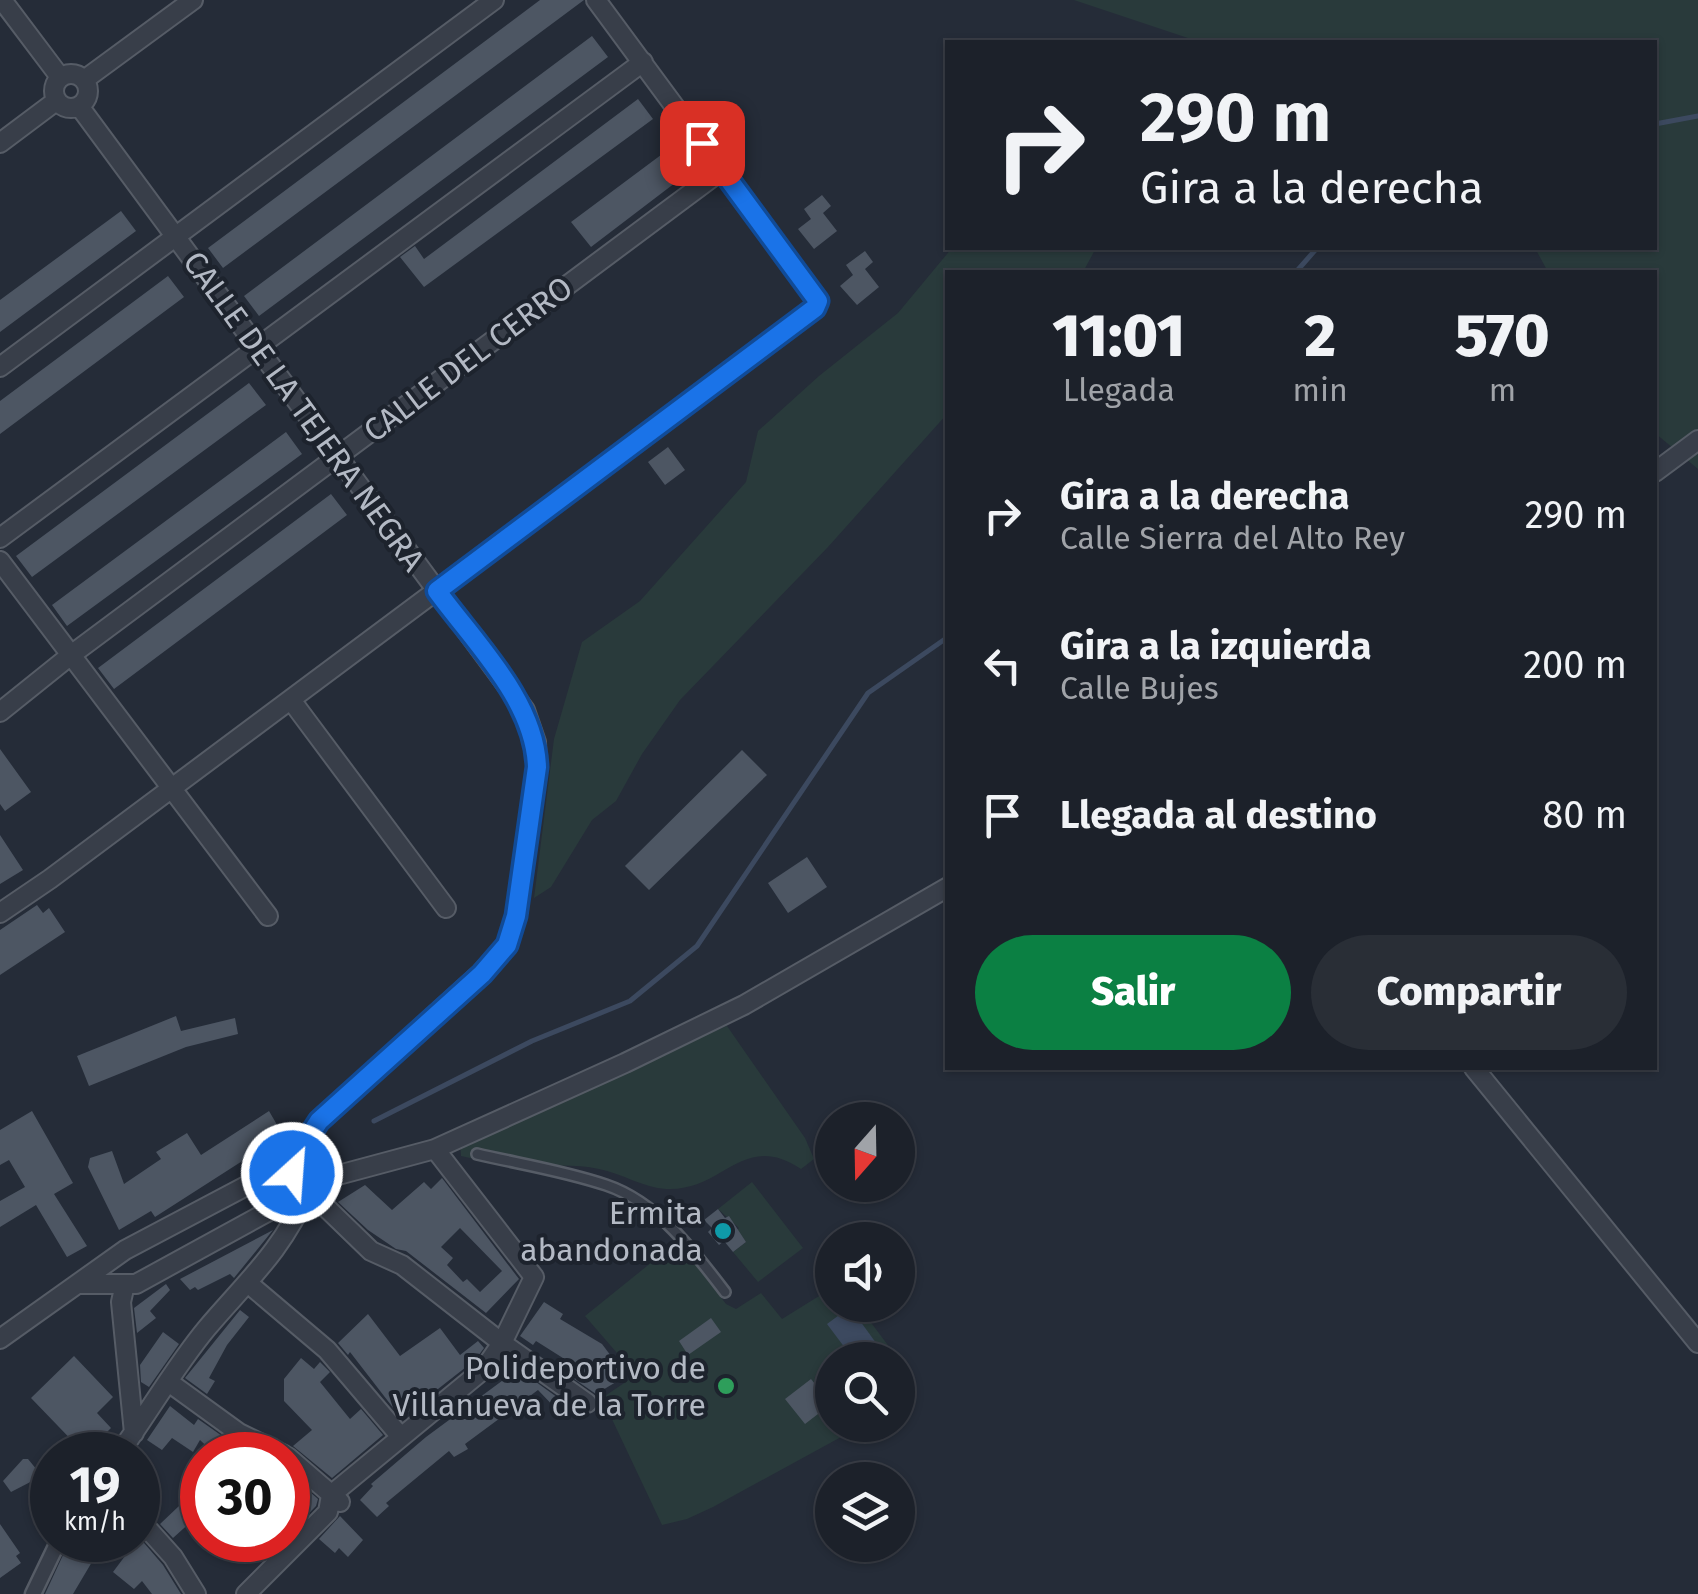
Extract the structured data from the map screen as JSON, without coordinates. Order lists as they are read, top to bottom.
{
  "streets": {
    "street": ["CALLE DEL CERRO", "CALLE DE LA TEJERA NEGRA"]
  },
  "crossings": [
    ["CALLE DEL CERRO", "CALLE DE LA TEJERA NEGRA"]
  ],
  "places": ["Ermita abandonada", "Polideportivo de Villanueva de la Torre"],
  "north": "bottom",
  "page": {
    "turn": ["290 m", "Gira a la derecha"],
    "eta": [
      "11:01",
      "Llegada",
      "2",
      "min",
      "570",
      "m"
    ],
    "list": [
      {
        "name": "Gira a la derecha",
        "note": "Calle Sierra del Alto Rey",
        "value": "290 m"
      },
      {
        "name": "Gira a la izquierda",
        "note": "Calle Bujes",
        "value": "200 m"
      },
      {
        "name": "Llegada al destino",
        "value": "80 m"
      }
    ],
    "buttons": ["Salir", "Compartir"],
    "speed": "19 km/h",
    "limit": "30"
  }
}
